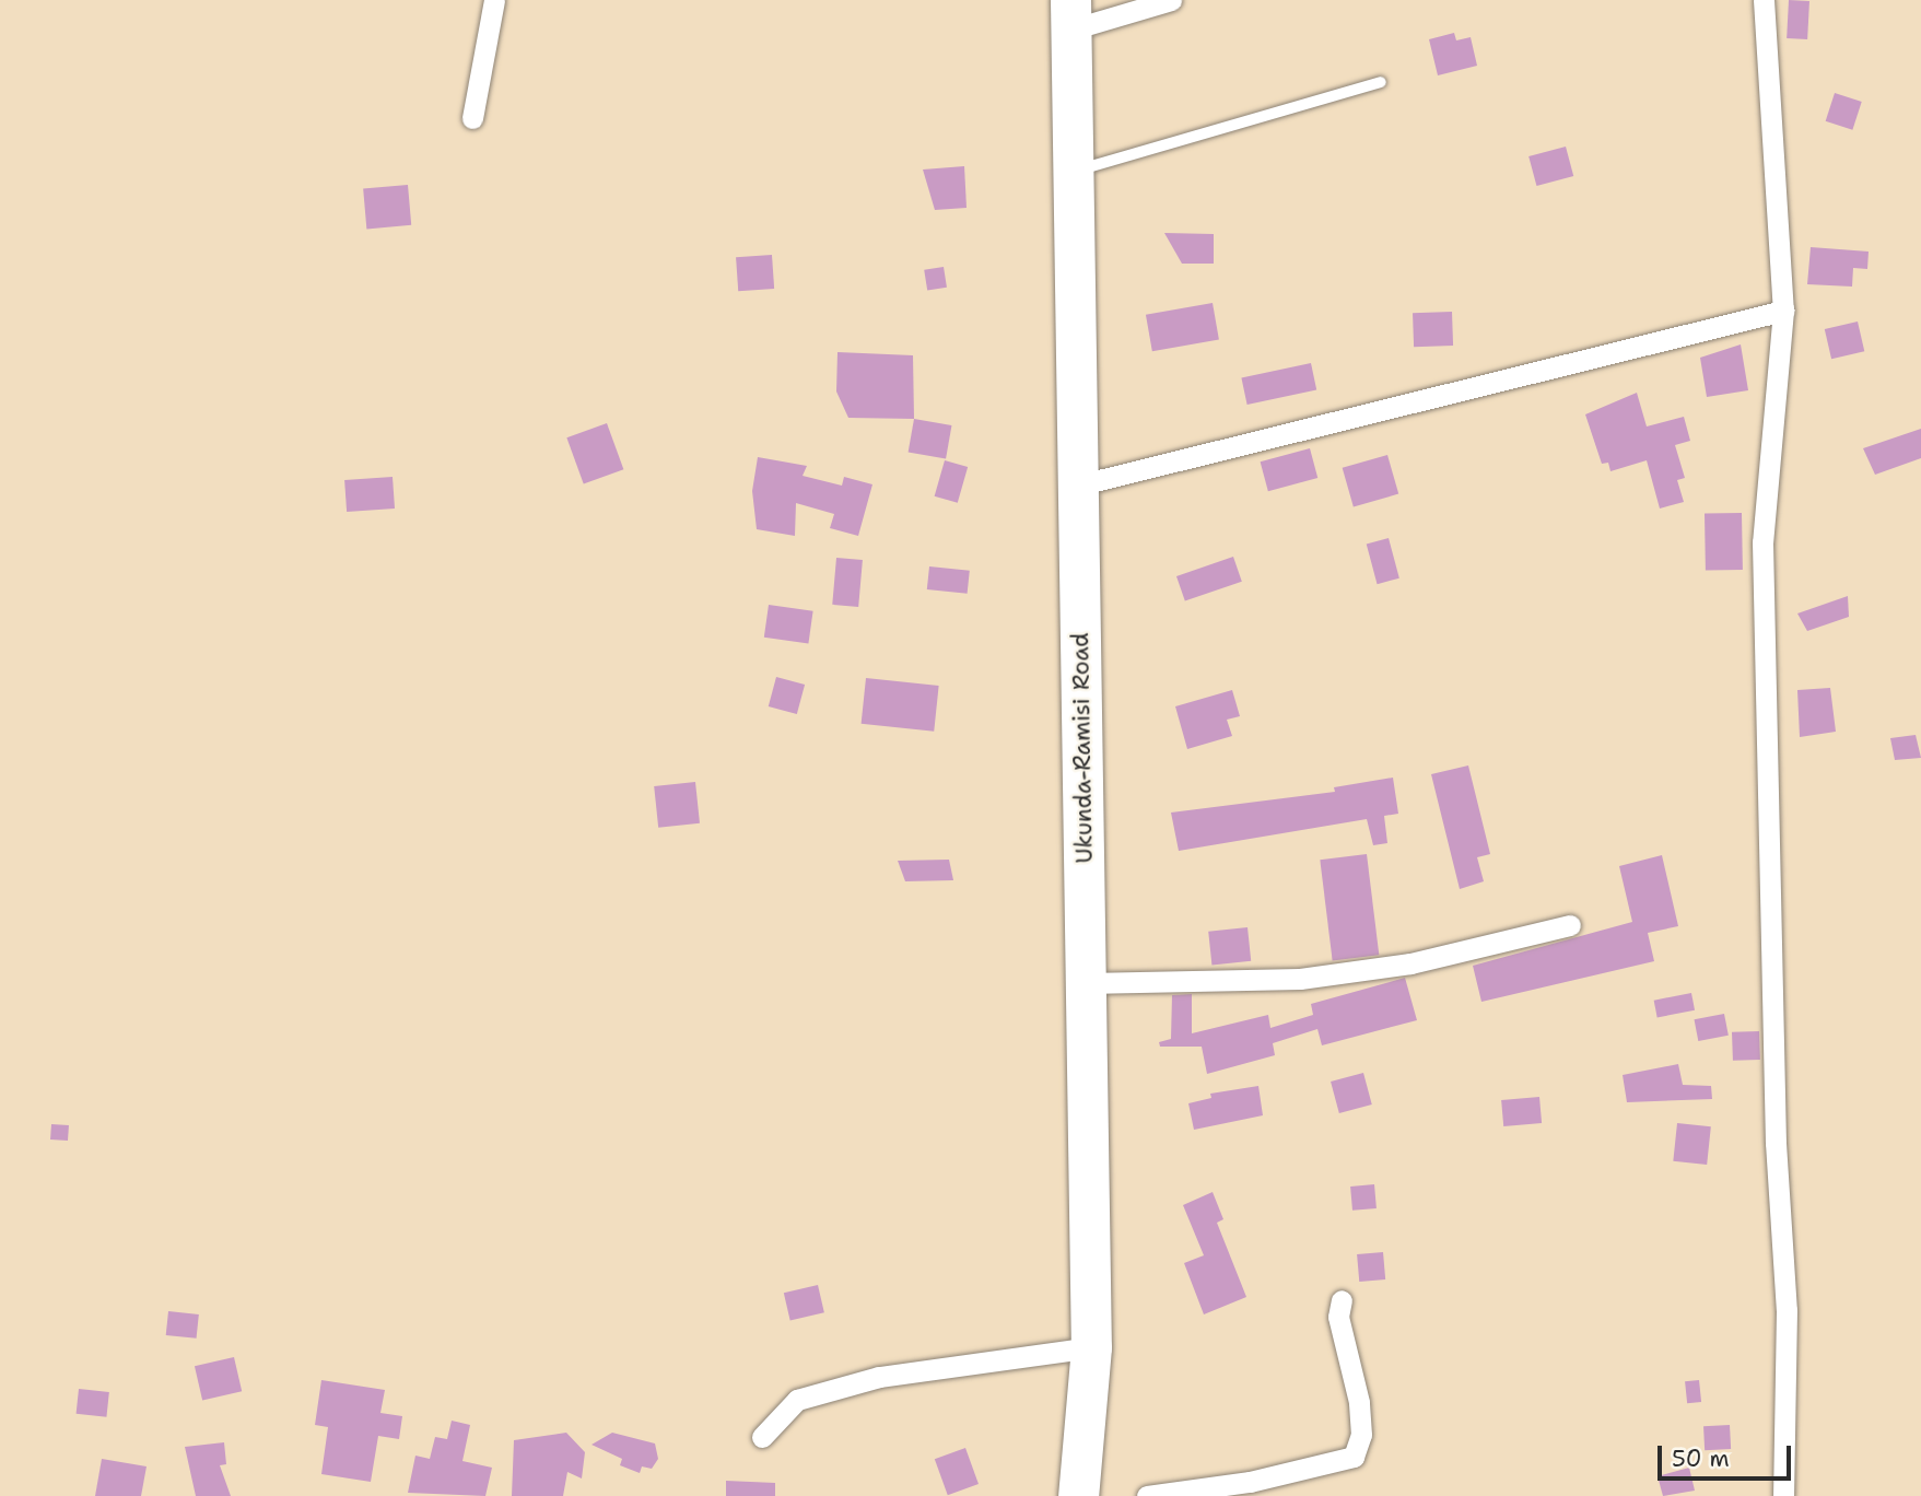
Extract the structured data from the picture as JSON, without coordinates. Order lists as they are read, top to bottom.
{
  "streets": {
    "highway": ["Ukunda-Ramisi Road"]
  },
  "scale_bar": "50 m"
}
